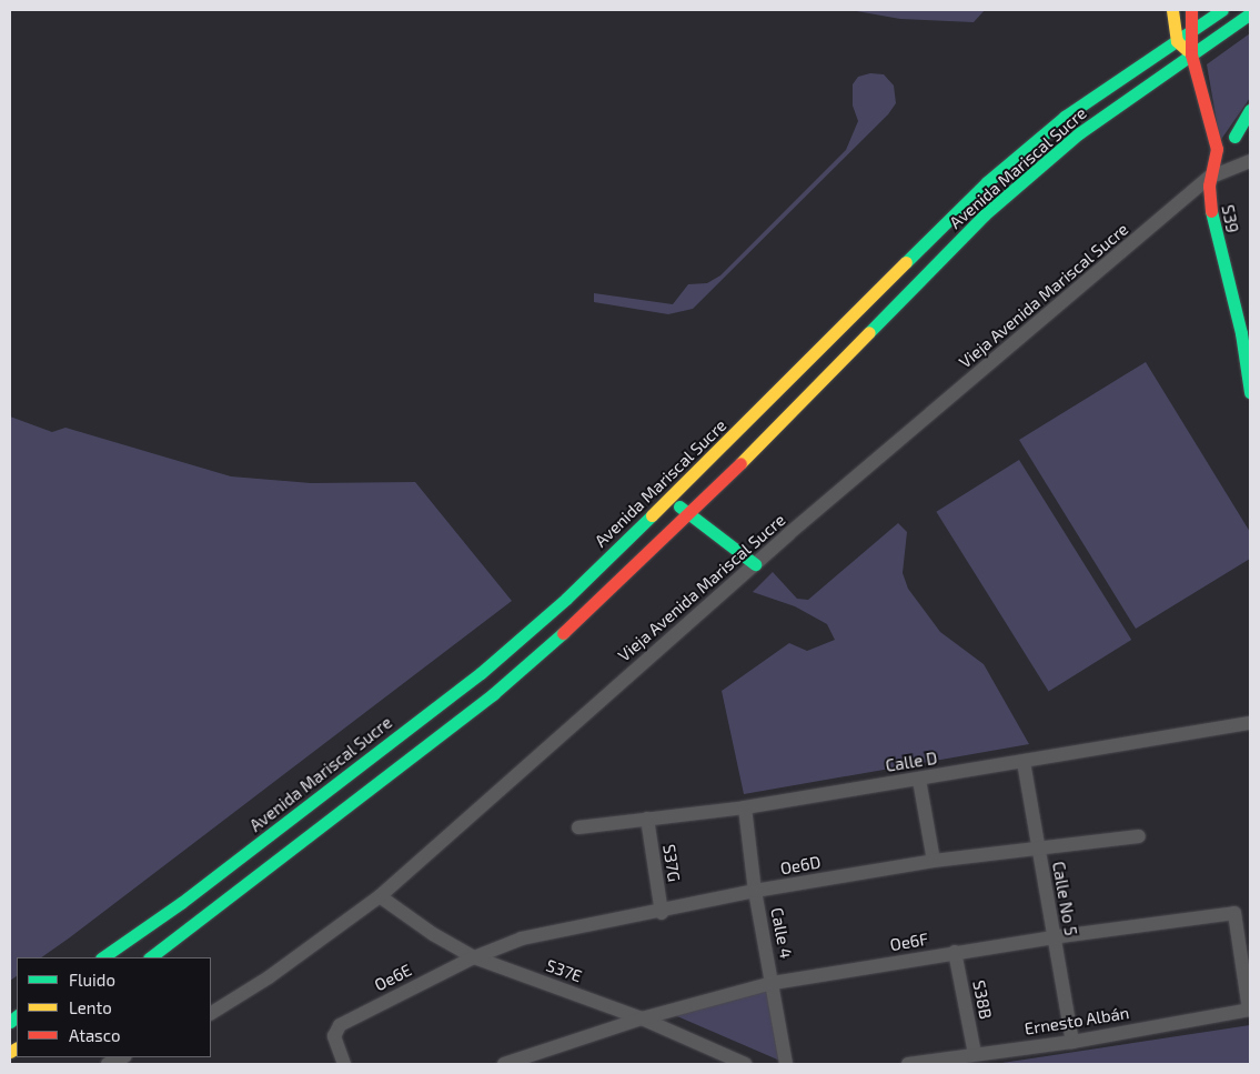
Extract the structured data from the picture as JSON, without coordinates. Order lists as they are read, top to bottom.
{
  "streets": {
    "main road": ["Avenida Mariscal Sucre", "S39"],
    "street": [
      "Vieja Avenida Mariscal Sucre",
      "Calle D",
      "S37G",
      "Oe6D",
      "Calle No 5",
      "Calle 4",
      "Oe6F",
      "S37E",
      "Oe6E",
      "S38B",
      "Ernesto Albán"
    ]
  },
  "crossings": [
    ["S39", "Vieja Avenida Mariscal Sucre"],
    ["Vieja Avenida Mariscal Sucre", "S37E"],
    ["Calle D", "S37G"],
    ["Calle D", "Calle No 5"],
    ["Calle D", "Calle 4"],
    ["S37G", "Oe6D"],
    ["Oe6D", "Calle No 5"],
    ["Oe6D", "Calle 4"],
    ["Oe6D", "S37E"],
    ["Oe6D", "Oe6E"],
    ["Calle No 5", "Oe6F"],
    ["Calle No 5", "Ernesto Albán"],
    ["Calle 4", "Oe6F"],
    ["Oe6F", "S37E"],
    ["Oe6F", "S38B"],
    ["Oe6F", "Ernesto Albán"],
    ["S37E", "Oe6E"],
    ["S38B", "Ernesto Albán"]
  ],
  "legend": ["Fluido", "Lento", "Atasco"]
}
